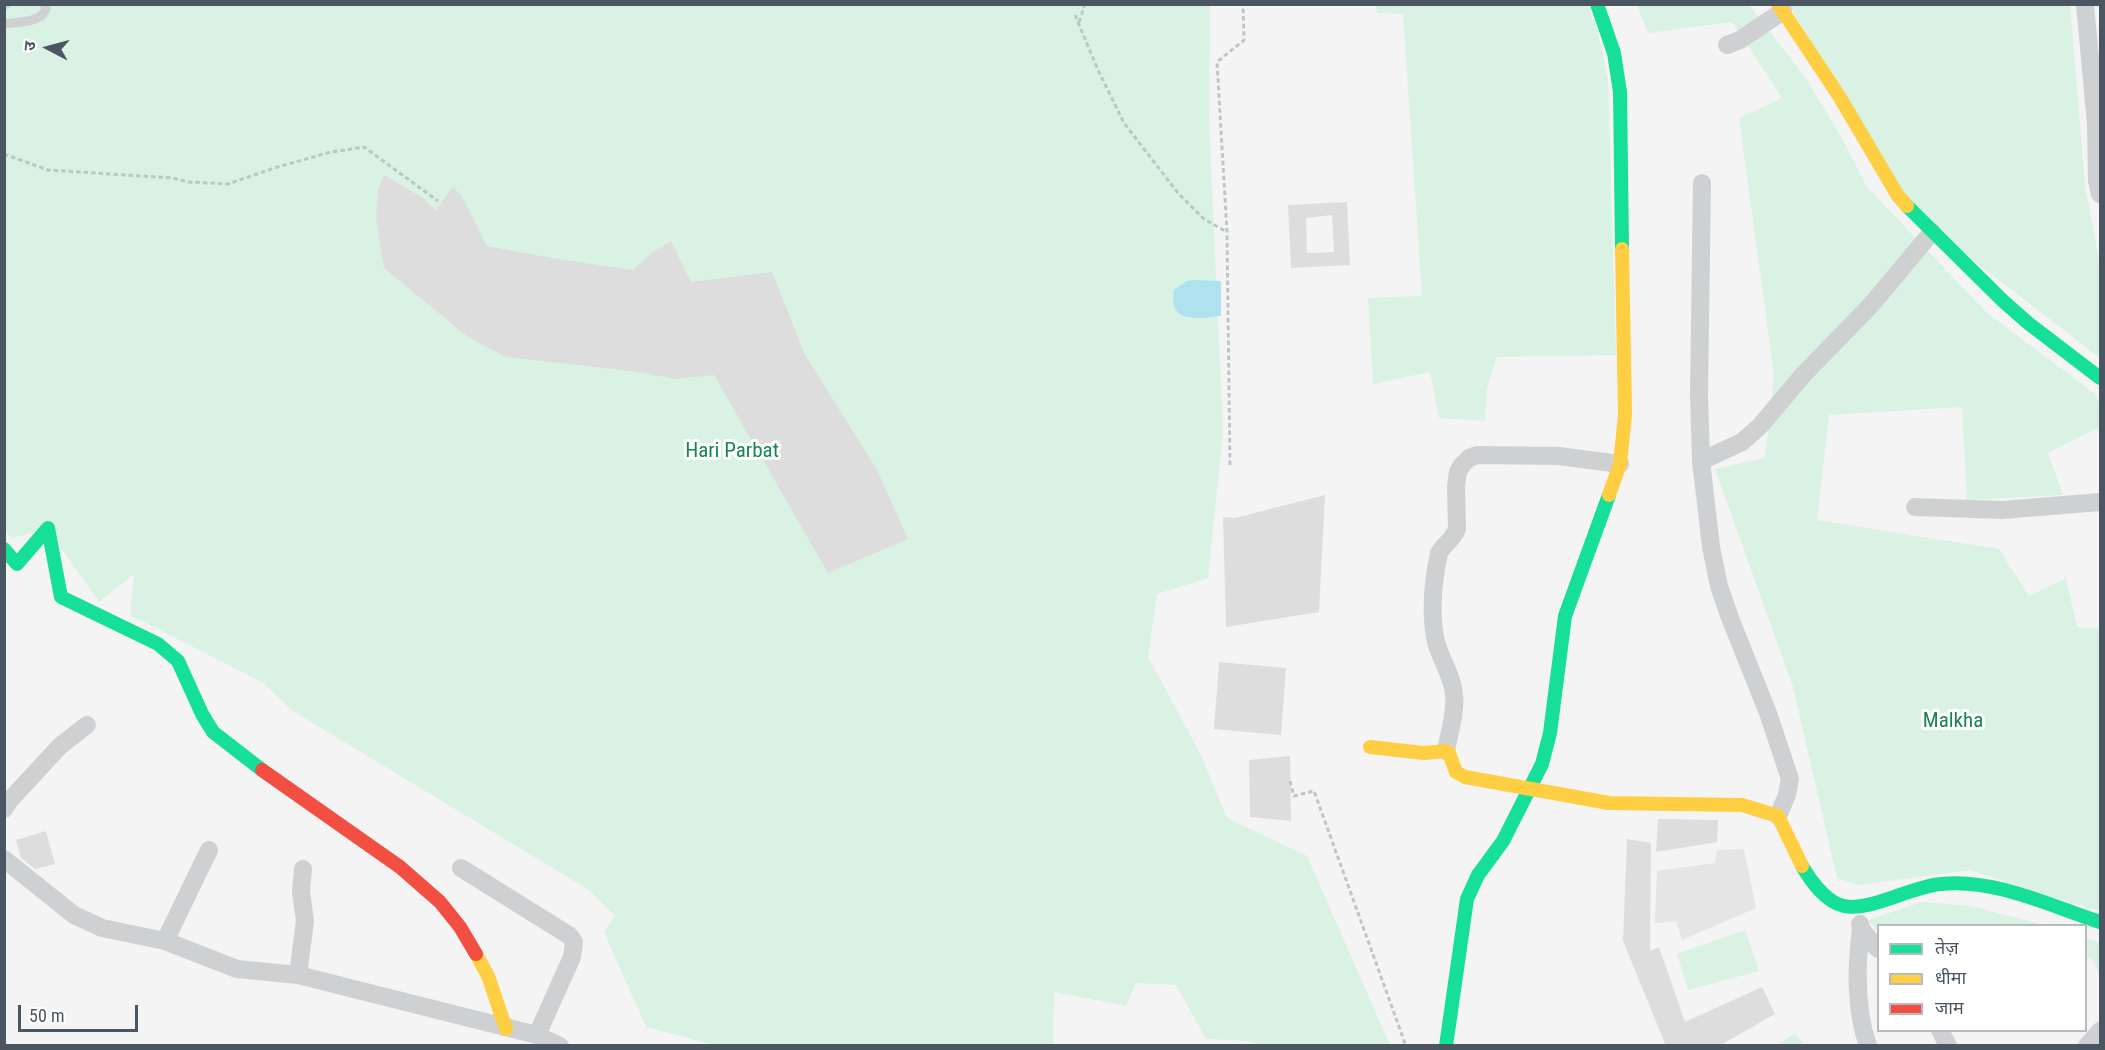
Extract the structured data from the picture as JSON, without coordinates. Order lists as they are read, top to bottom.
{
  "parks": ["Hari Parbat", "Malkha"],
  "legend": ["तेज़", "धीमा", "जाम"],
  "scale_bar": "50 m",
  "north": "left"
}
